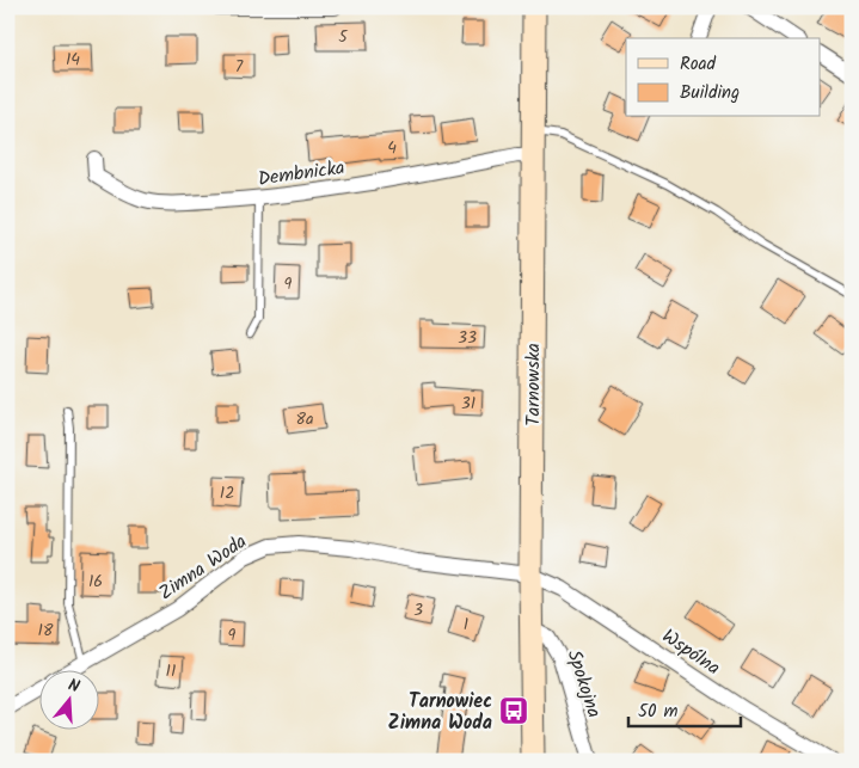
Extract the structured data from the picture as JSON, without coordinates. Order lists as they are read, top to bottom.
{
  "streets": {
    "main road": ["Tarnowska"],
    "street": [
      "Dembnicka",
      "Zimna Woda",
      "Wspólna",
      "Spokojna"
    ]
  },
  "crossings": [
    ["Dembnicka", "Tarnowska"],
    ["Tarnowska", "Zimna Woda"],
    ["Tarnowska", "Wspólna"],
    ["Tarnowska", "Spokojna"],
    ["Zimna Woda", "Wspólna"]
  ],
  "places": {
    "bus stop": ["Tarnowiec Zimna Woda"]
  },
  "house_numbers": [
    "5",
    "14",
    "7",
    "4",
    "9",
    "33",
    "31",
    "8a",
    "12",
    "16",
    "3",
    "1",
    "18",
    "9",
    "11"
  ],
  "legend": ["Road", "Building"],
  "scale_bar": "50 m",
  "north": "top"
}
